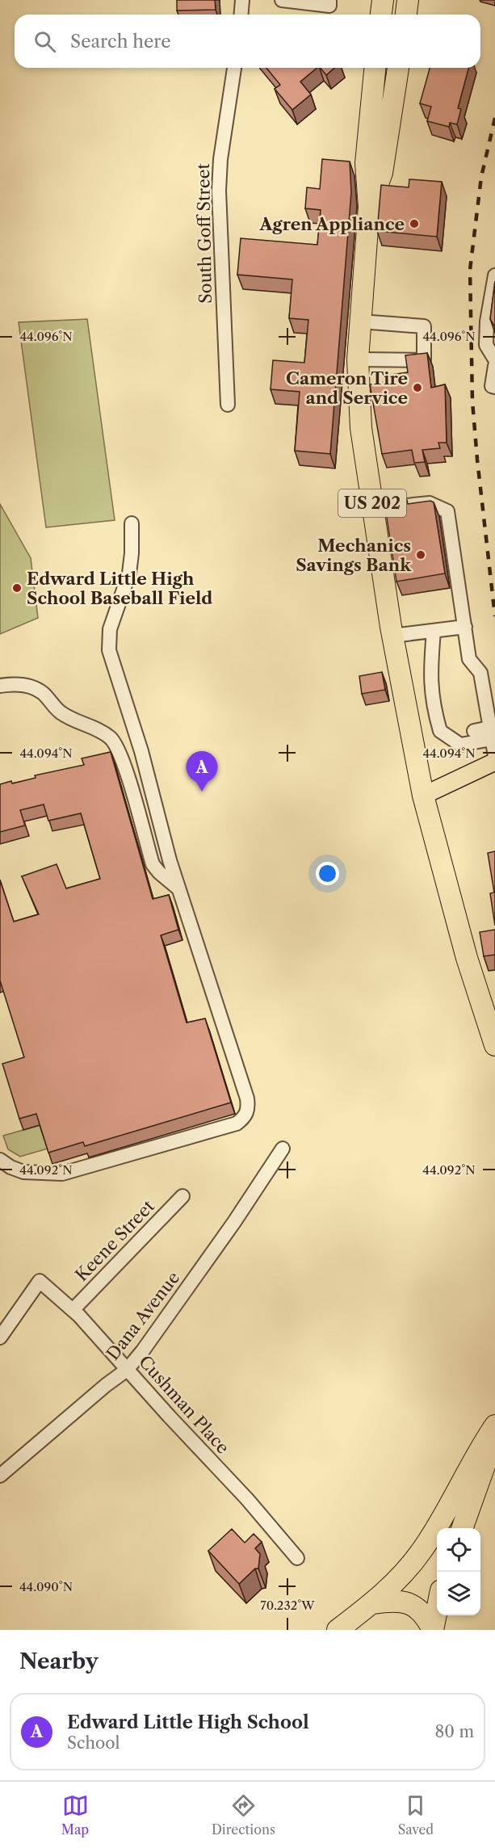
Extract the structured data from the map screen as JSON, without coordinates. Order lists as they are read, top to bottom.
{
  "streets": {
    "highway": ["US 202"],
    "street": [
      "South Goff Street",
      "Keene Street",
      "Dana Avenue",
      "Cushman Place"
    ]
  },
  "crossings": [
    ["Keene Street", "Cushman Place"],
    ["Dana Avenue", "Cushman Place"]
  ],
  "places": [
    "Agren Appliance",
    "Cameron Tire and Service",
    "Mechanics Savings Bank",
    "Edward Little High School Baseball Field"
  ],
  "page": {
    "search": "Search here",
    "pins": "A",
    "heading": "Nearby",
    "list": [
      {
        "mark": "A",
        "name": "Edward Little High School",
        "note": "School",
        "value": "80 m"
      }
    ],
    "nav": ["Map", "Directions", "Saved"]
  },
  "coordinates": [
    "44.096°N",
    "44.094°N",
    "44.092°N",
    "44.090°N",
    "70.232°W"
  ]
}
